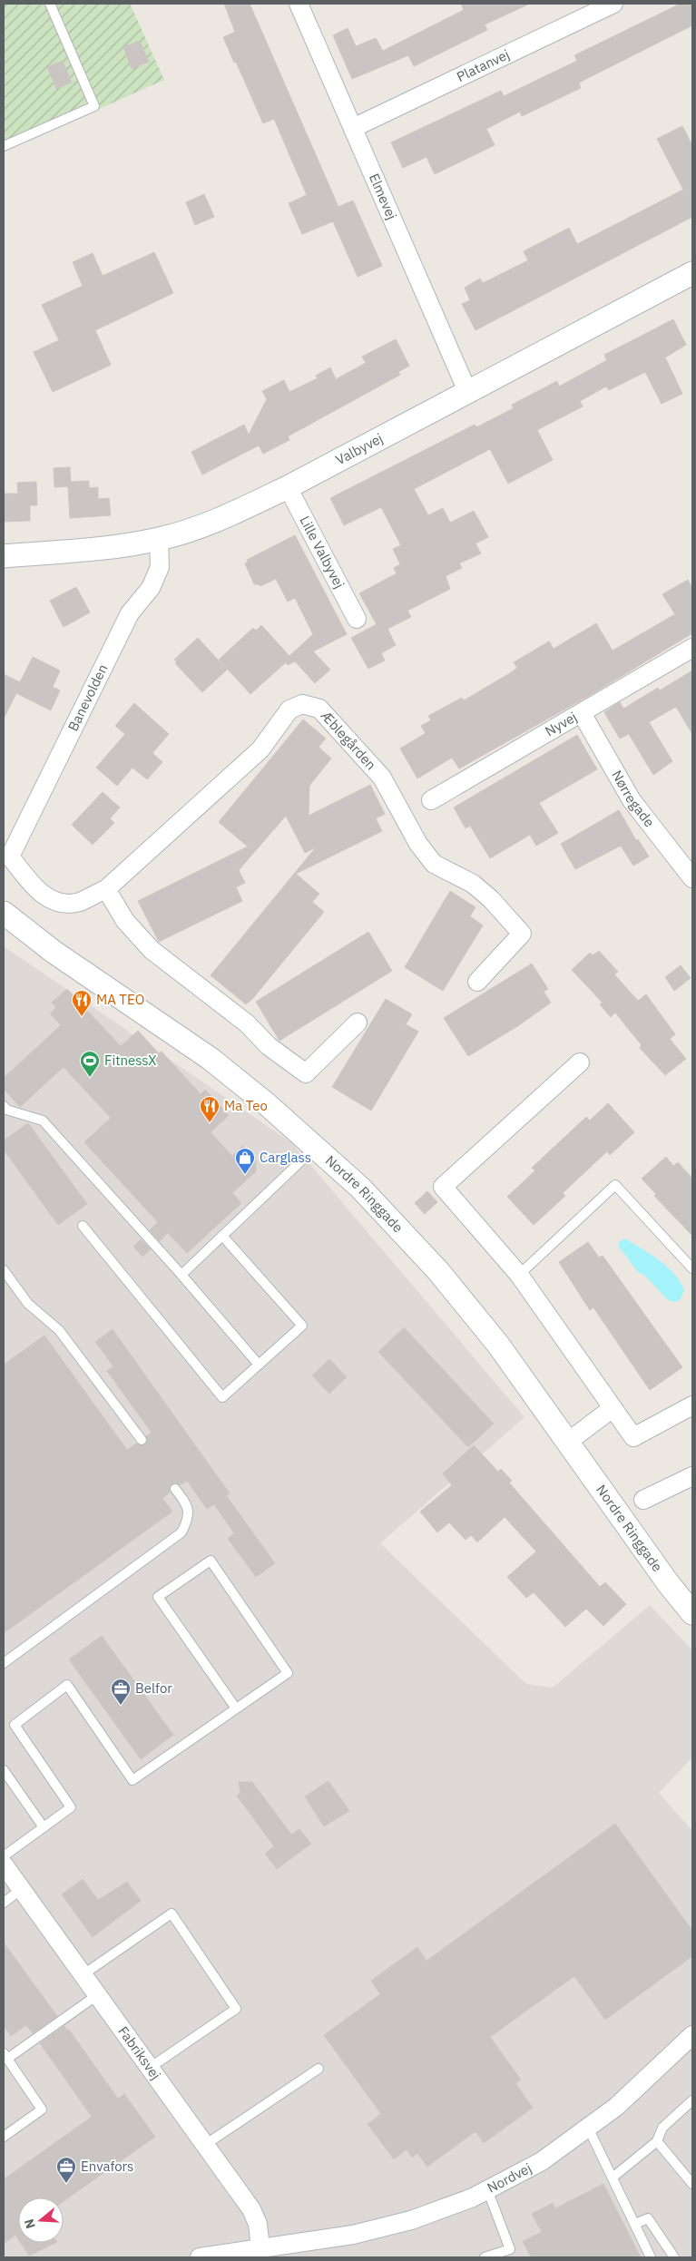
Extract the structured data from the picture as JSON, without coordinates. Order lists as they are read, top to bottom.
{
  "streets": {
    "street": [
      "Platanvej",
      "Elmevej",
      "Valbyvej",
      "Lille Valbyvej",
      "Banevolden",
      "Nyvej",
      "Æblegården",
      "Nørregade",
      "Nordre Ringgade",
      "Fabriksvej",
      "Nordvej"
    ]
  },
  "crossings": [
    ["Platanvej", "Elmevej"],
    ["Elmevej", "Valbyvej"],
    ["Valbyvej", "Lille Valbyvej"],
    ["Valbyvej", "Banevolden"],
    ["Banevolden", "Æblegården"],
    ["Nyvej", "Nørregade"],
    ["Fabriksvej", "Nordvej"]
  ],
  "places": {
    "restaurant": ["MA TEO", "Ma Teo"],
    "sports": ["FitnessX"],
    "shop": ["Carglass"],
    "office": ["Belfor", "Envafors"]
  },
  "north": "left"
}
